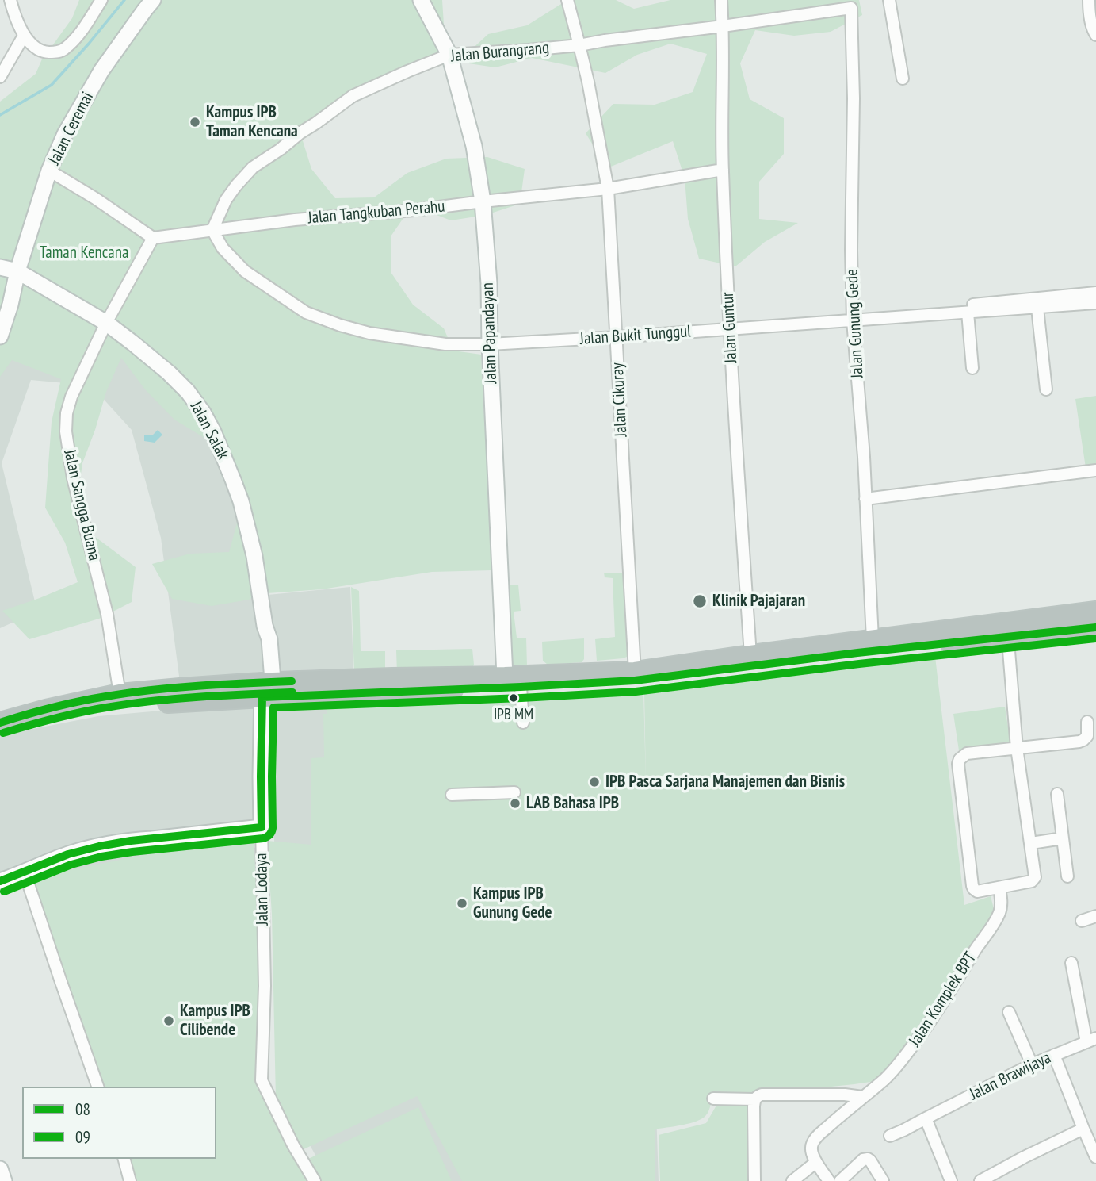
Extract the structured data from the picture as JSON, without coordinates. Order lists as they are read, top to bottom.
{
  "streets": {
    "street": [
      "Jalan Burangrang",
      "Jalan Ceremai",
      "Jalan Tangkuban Perahu",
      "Jalan Gunung Gede",
      "Jalan Guntur",
      "Jalan Papandayan",
      "Jalan Bukit Tunggul",
      "Jalan Cikuray",
      "Jalan Salak",
      "Jalan Sangga Buana",
      "Jalan Lodaya",
      "Jalan Komplek BPT",
      "Jalan Brawijaya"
    ]
  },
  "crossings": [
    ["Jalan Burangrang", "Jalan Tangkuban Perahu"],
    ["Jalan Burangrang", "Jalan Gunung Gede"],
    ["Jalan Burangrang", "Jalan Guntur"],
    ["Jalan Burangrang", "Jalan Papandayan"],
    ["Jalan Burangrang", "Jalan Bukit Tunggul"],
    ["Jalan Burangrang", "Jalan Cikuray"],
    ["Jalan Ceremai", "Jalan Salak"],
    ["Jalan Tangkuban Perahu", "Jalan Guntur"],
    ["Jalan Tangkuban Perahu", "Jalan Papandayan"],
    ["Jalan Tangkuban Perahu", "Jalan Bukit Tunggul"],
    ["Jalan Tangkuban Perahu", "Jalan Cikuray"],
    ["Jalan Tangkuban Perahu", "Jalan Sangga Buana"],
    ["Jalan Gunung Gede", "Jalan Bukit Tunggul"],
    ["Jalan Guntur", "Jalan Bukit Tunggul"],
    ["Jalan Papandayan", "Jalan Bukit Tunggul"],
    ["Jalan Bukit Tunggul", "Jalan Cikuray"],
    ["Jalan Salak", "Jalan Sangga Buana"],
    ["Jalan Salak", "Jalan Lodaya"]
  ],
  "parks": ["Taman Kencana"],
  "places": [
    "Kampus IPB Taman Kencana",
    "Klinik Pajajaran",
    "IPB MM",
    "IPB Pasca Sarjana Manajemen dan Bisnis",
    "LAB Bahasa IPB",
    "Kampus IPB Gunung Gede",
    "Kampus IPB Cilibende"
  ],
  "lines": ["transit line 08", "transit line 09"],
  "legend": ["08", "09"]
}
